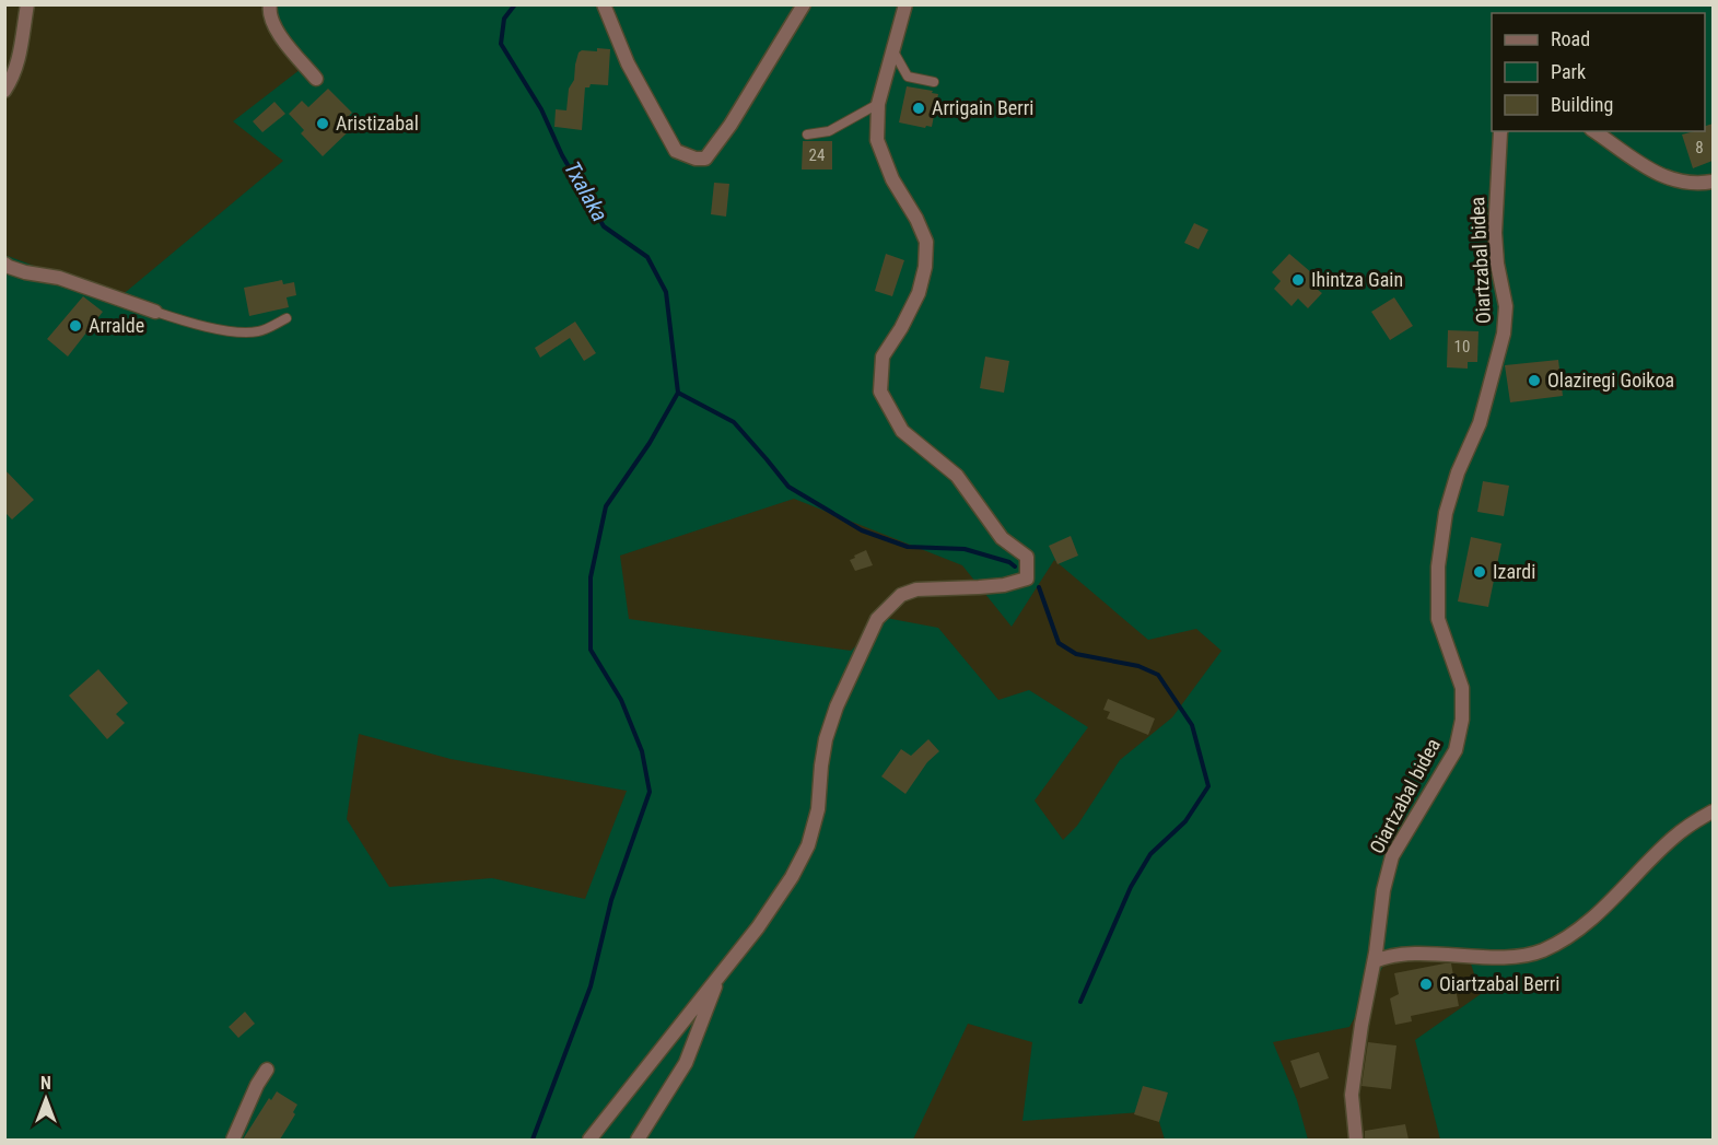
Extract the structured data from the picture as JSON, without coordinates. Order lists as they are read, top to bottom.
{
  "streets": {
    "street": ["Oiartzabal bidea"]
  },
  "water": ["Txalaka"],
  "places": [
    "Arrigain Berri",
    "Aristizabal",
    "Ihintza Gain",
    "Arralde",
    "Olaziregi Goikoa",
    "Izardi",
    "Oiartzabal Berri"
  ],
  "house_numbers": ["8", "24", "10"],
  "legend": ["Road", "Park", "Building"],
  "north": "top"
}
